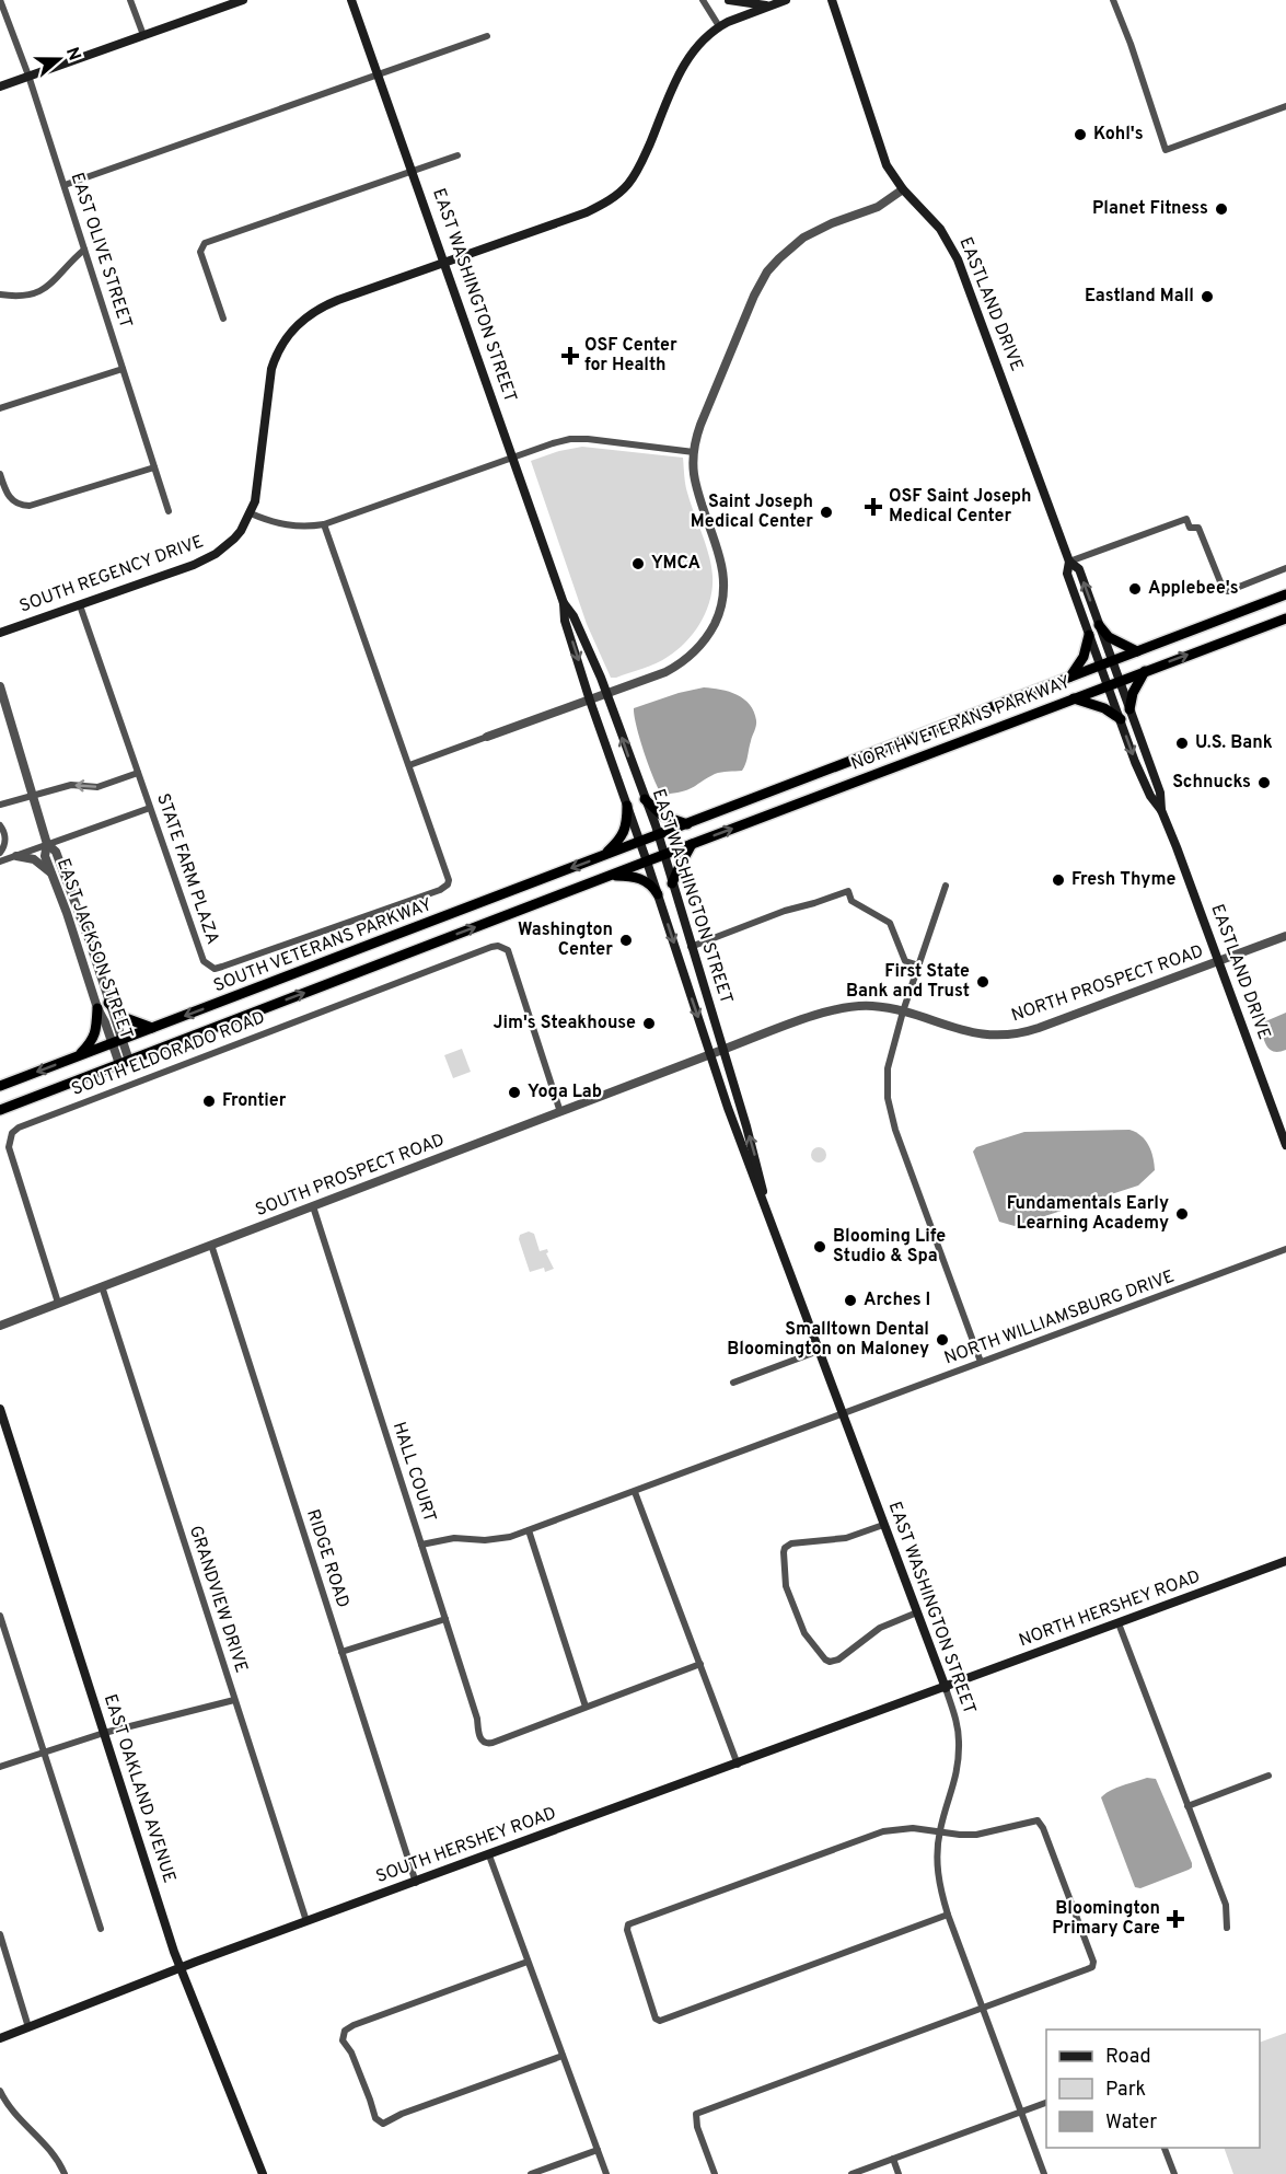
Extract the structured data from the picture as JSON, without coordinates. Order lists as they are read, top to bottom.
{
  "streets": {
    "highway": ["NORTH VETERANS PARKWAY", "SOUTH VETERANS PARKWAY"],
    "main road": [
      "EAST WASHINGTON STREET",
      "EASTLAND DRIVE",
      "SOUTH REGENCY DRIVE",
      "NORTH HERSHEY ROAD",
      "EAST OAKLAND AVENUE",
      "SOUTH HERSHEY ROAD"
    ],
    "street": [
      "EAST OLIVE STREET",
      "STATE FARM PLAZA",
      "EAST JACKSON STREET",
      "NORTH PROSPECT ROAD",
      "SOUTH ELDORADO ROAD",
      "SOUTH PROSPECT ROAD",
      "NORTH WILLIAMSBURG DRIVE",
      "HALL COURT",
      "RIDGE ROAD",
      "GRANDVIEW DRIVE"
    ]
  },
  "crossings": [
    ["EAST WASHINGTON STREET", "SOUTH REGENCY DRIVE"],
    ["EAST WASHINGTON STREET", "NORTH VETERANS PARKWAY"],
    ["EAST WASHINGTON STREET", "SOUTH VETERANS PARKWAY"],
    ["EAST WASHINGTON STREET", "NORTH PROSPECT ROAD"],
    ["EAST WASHINGTON STREET", "SOUTH PROSPECT ROAD"],
    ["EAST WASHINGTON STREET", "NORTH WILLIAMSBURG DRIVE"],
    ["EAST WASHINGTON STREET", "NORTH HERSHEY ROAD"],
    ["EAST WASHINGTON STREET", "SOUTH HERSHEY ROAD"],
    ["EASTLAND DRIVE", "NORTH VETERANS PARKWAY"],
    ["EASTLAND DRIVE", "NORTH PROSPECT ROAD"],
    ["SOUTH REGENCY DRIVE", "STATE FARM PLAZA"],
    ["NORTH VETERANS PARKWAY", "SOUTH VETERANS PARKWAY"],
    ["SOUTH VETERANS PARKWAY", "EAST JACKSON STREET"],
    ["NORTH PROSPECT ROAD", "SOUTH PROSPECT ROAD"],
    ["SOUTH ELDORADO ROAD", "SOUTH PROSPECT ROAD"],
    ["SOUTH PROSPECT ROAD", "HALL COURT"],
    ["SOUTH PROSPECT ROAD", "RIDGE ROAD"],
    ["SOUTH PROSPECT ROAD", "GRANDVIEW DRIVE"],
    ["NORTH WILLIAMSBURG DRIVE", "HALL COURT"],
    ["RIDGE ROAD", "SOUTH HERSHEY ROAD"],
    ["GRANDVIEW DRIVE", "SOUTH HERSHEY ROAD"],
    ["NORTH HERSHEY ROAD", "SOUTH HERSHEY ROAD"],
    ["EAST OAKLAND AVENUE", "SOUTH HERSHEY ROAD"]
  ],
  "places": {
    "other": [
      "Kohl's",
      "Planet Fitness",
      "Eastland Mall",
      "Saint Joseph Medical Center",
      "YMCA",
      "Applebee's",
      "U.S. Bank",
      "Schnucks",
      "Fresh Thyme",
      "Washington Center",
      "First State Bank and Trust",
      "Jim's Steakhouse",
      "Yoga Lab",
      "Frontier",
      "Fundamentals Early Learning Academy",
      "Blooming Life Studio & Spa",
      "Arches I",
      "Smalltown Dental Bloomington on Maloney"
    ],
    "health": ["OSF Center for Health", "OSF Saint Joseph Medical Center", "Bloomington Primary Care"]
  },
  "legend": ["Road", "Park", "Water"],
  "north": "right"
}
